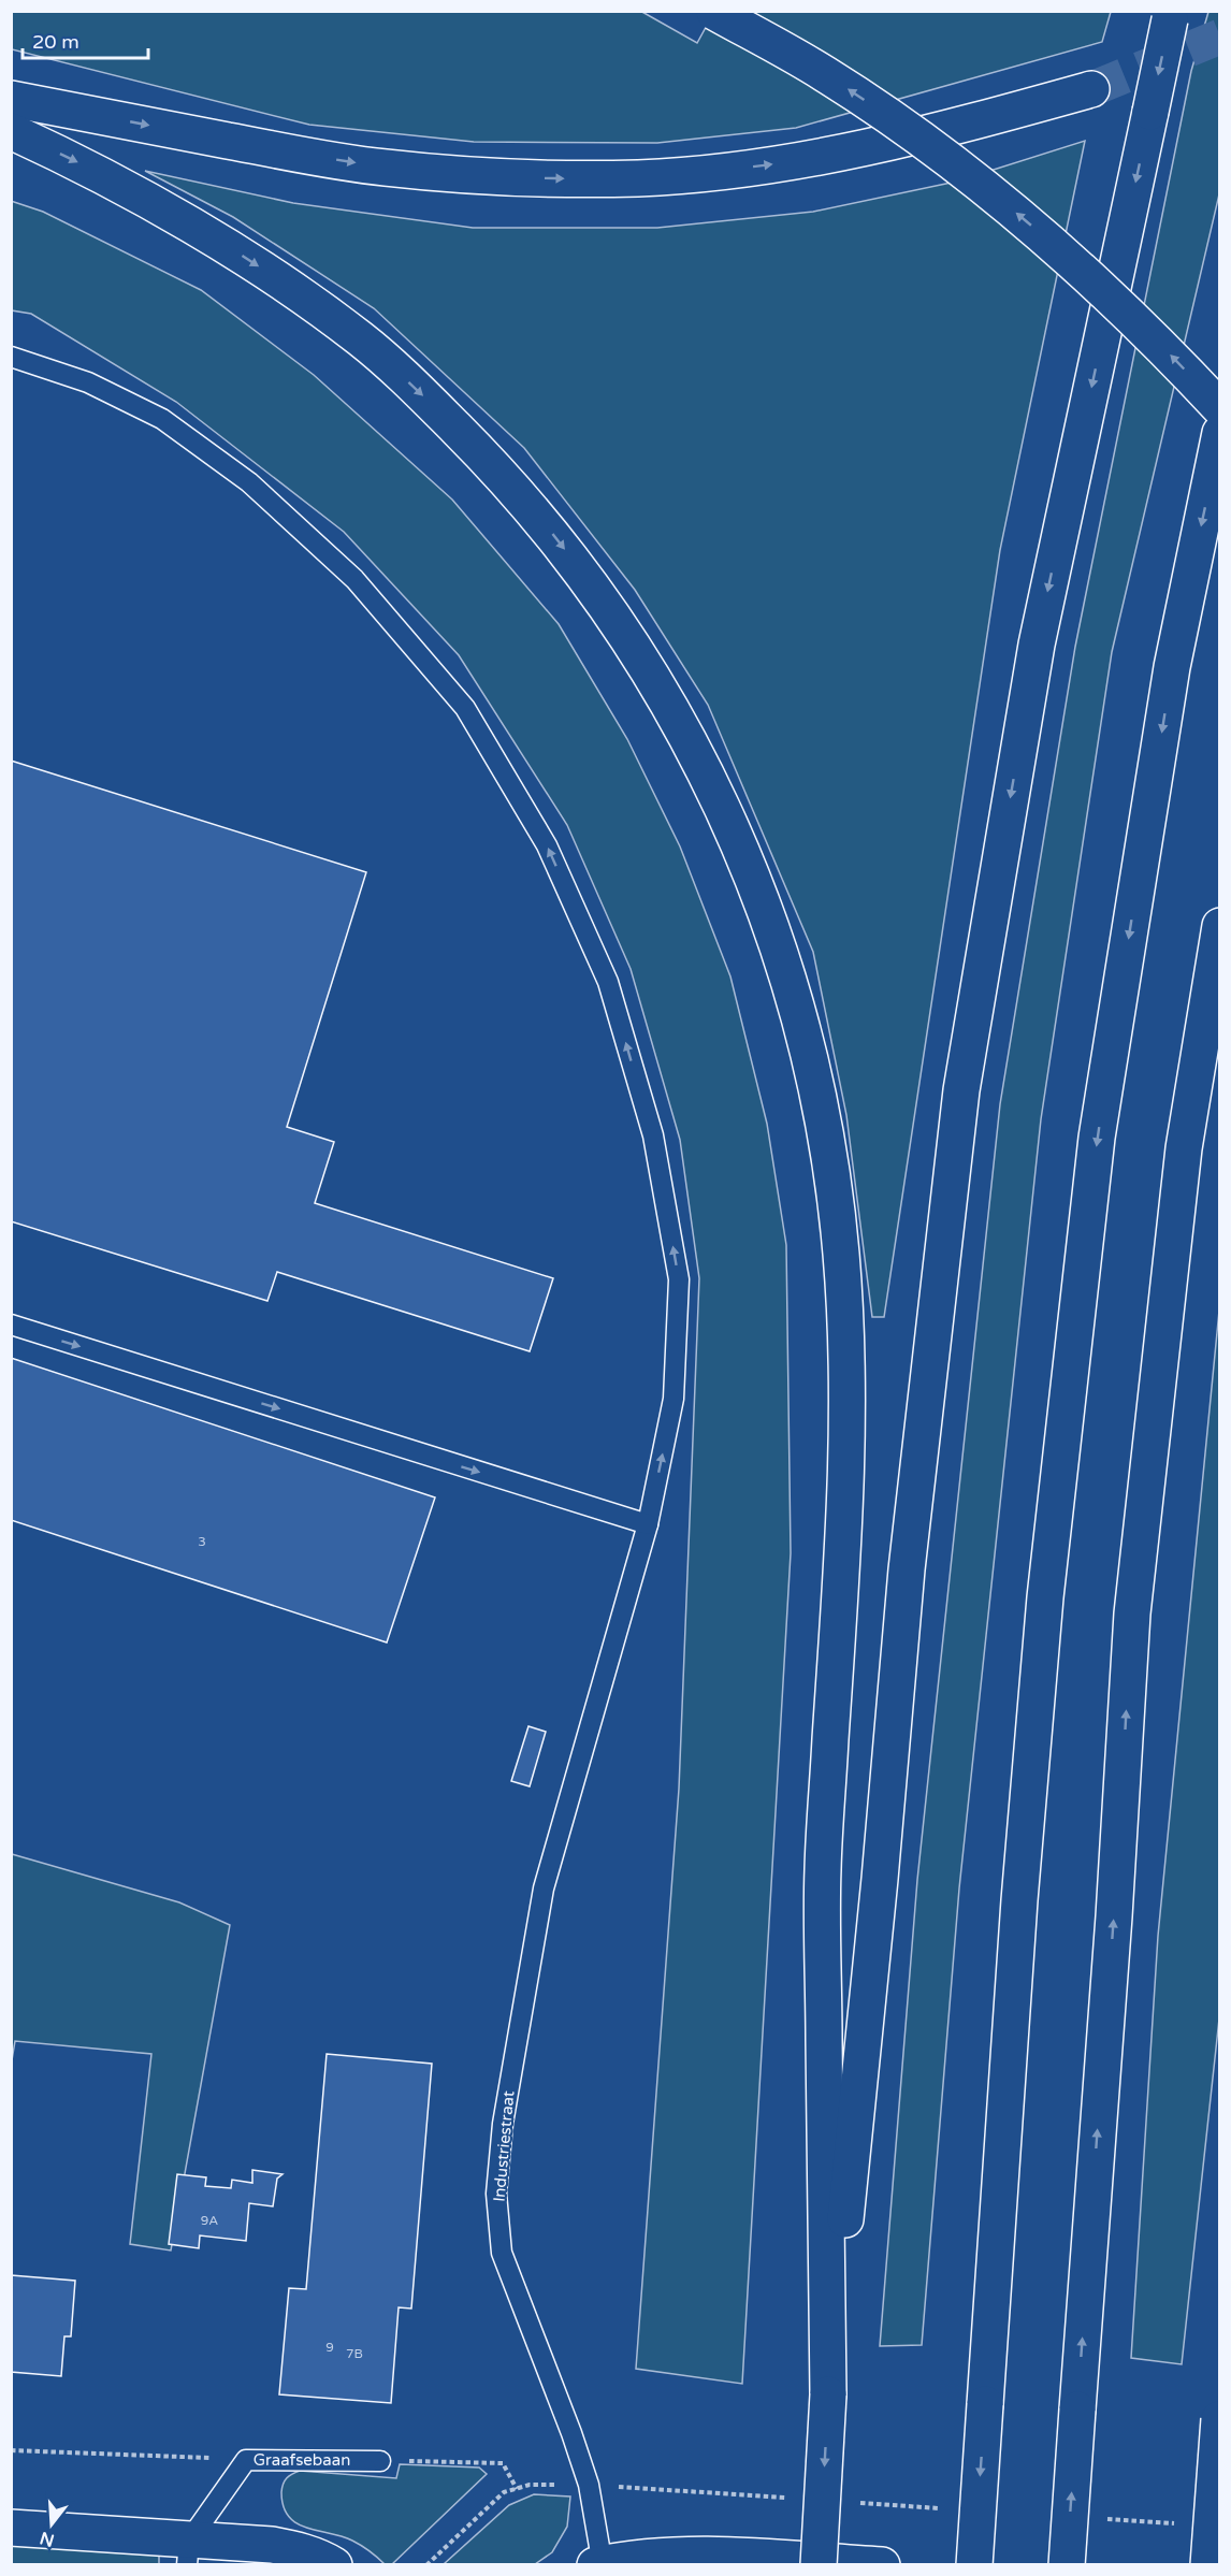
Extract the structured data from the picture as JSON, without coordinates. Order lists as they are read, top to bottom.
{
  "streets": {
    "lane": ["Industriestraat", "Graafsebaan"]
  },
  "one_way": ["Industriestraat"],
  "house_numbers": [
    "3",
    "9A",
    "9",
    "7B"
  ],
  "scale_bar": "20 m",
  "north": "bottom"
}
